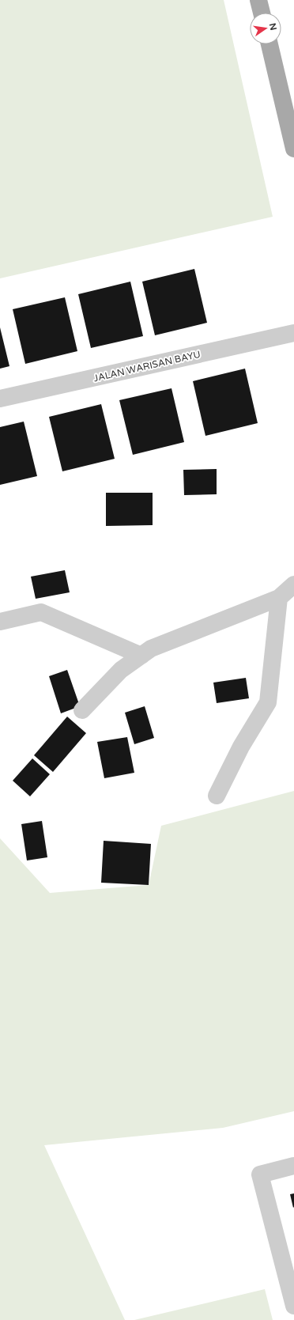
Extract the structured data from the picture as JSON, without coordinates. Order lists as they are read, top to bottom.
{
  "streets": {
    "street": ["JALAN WARISAN BAYU"]
  },
  "north": "right"
}
